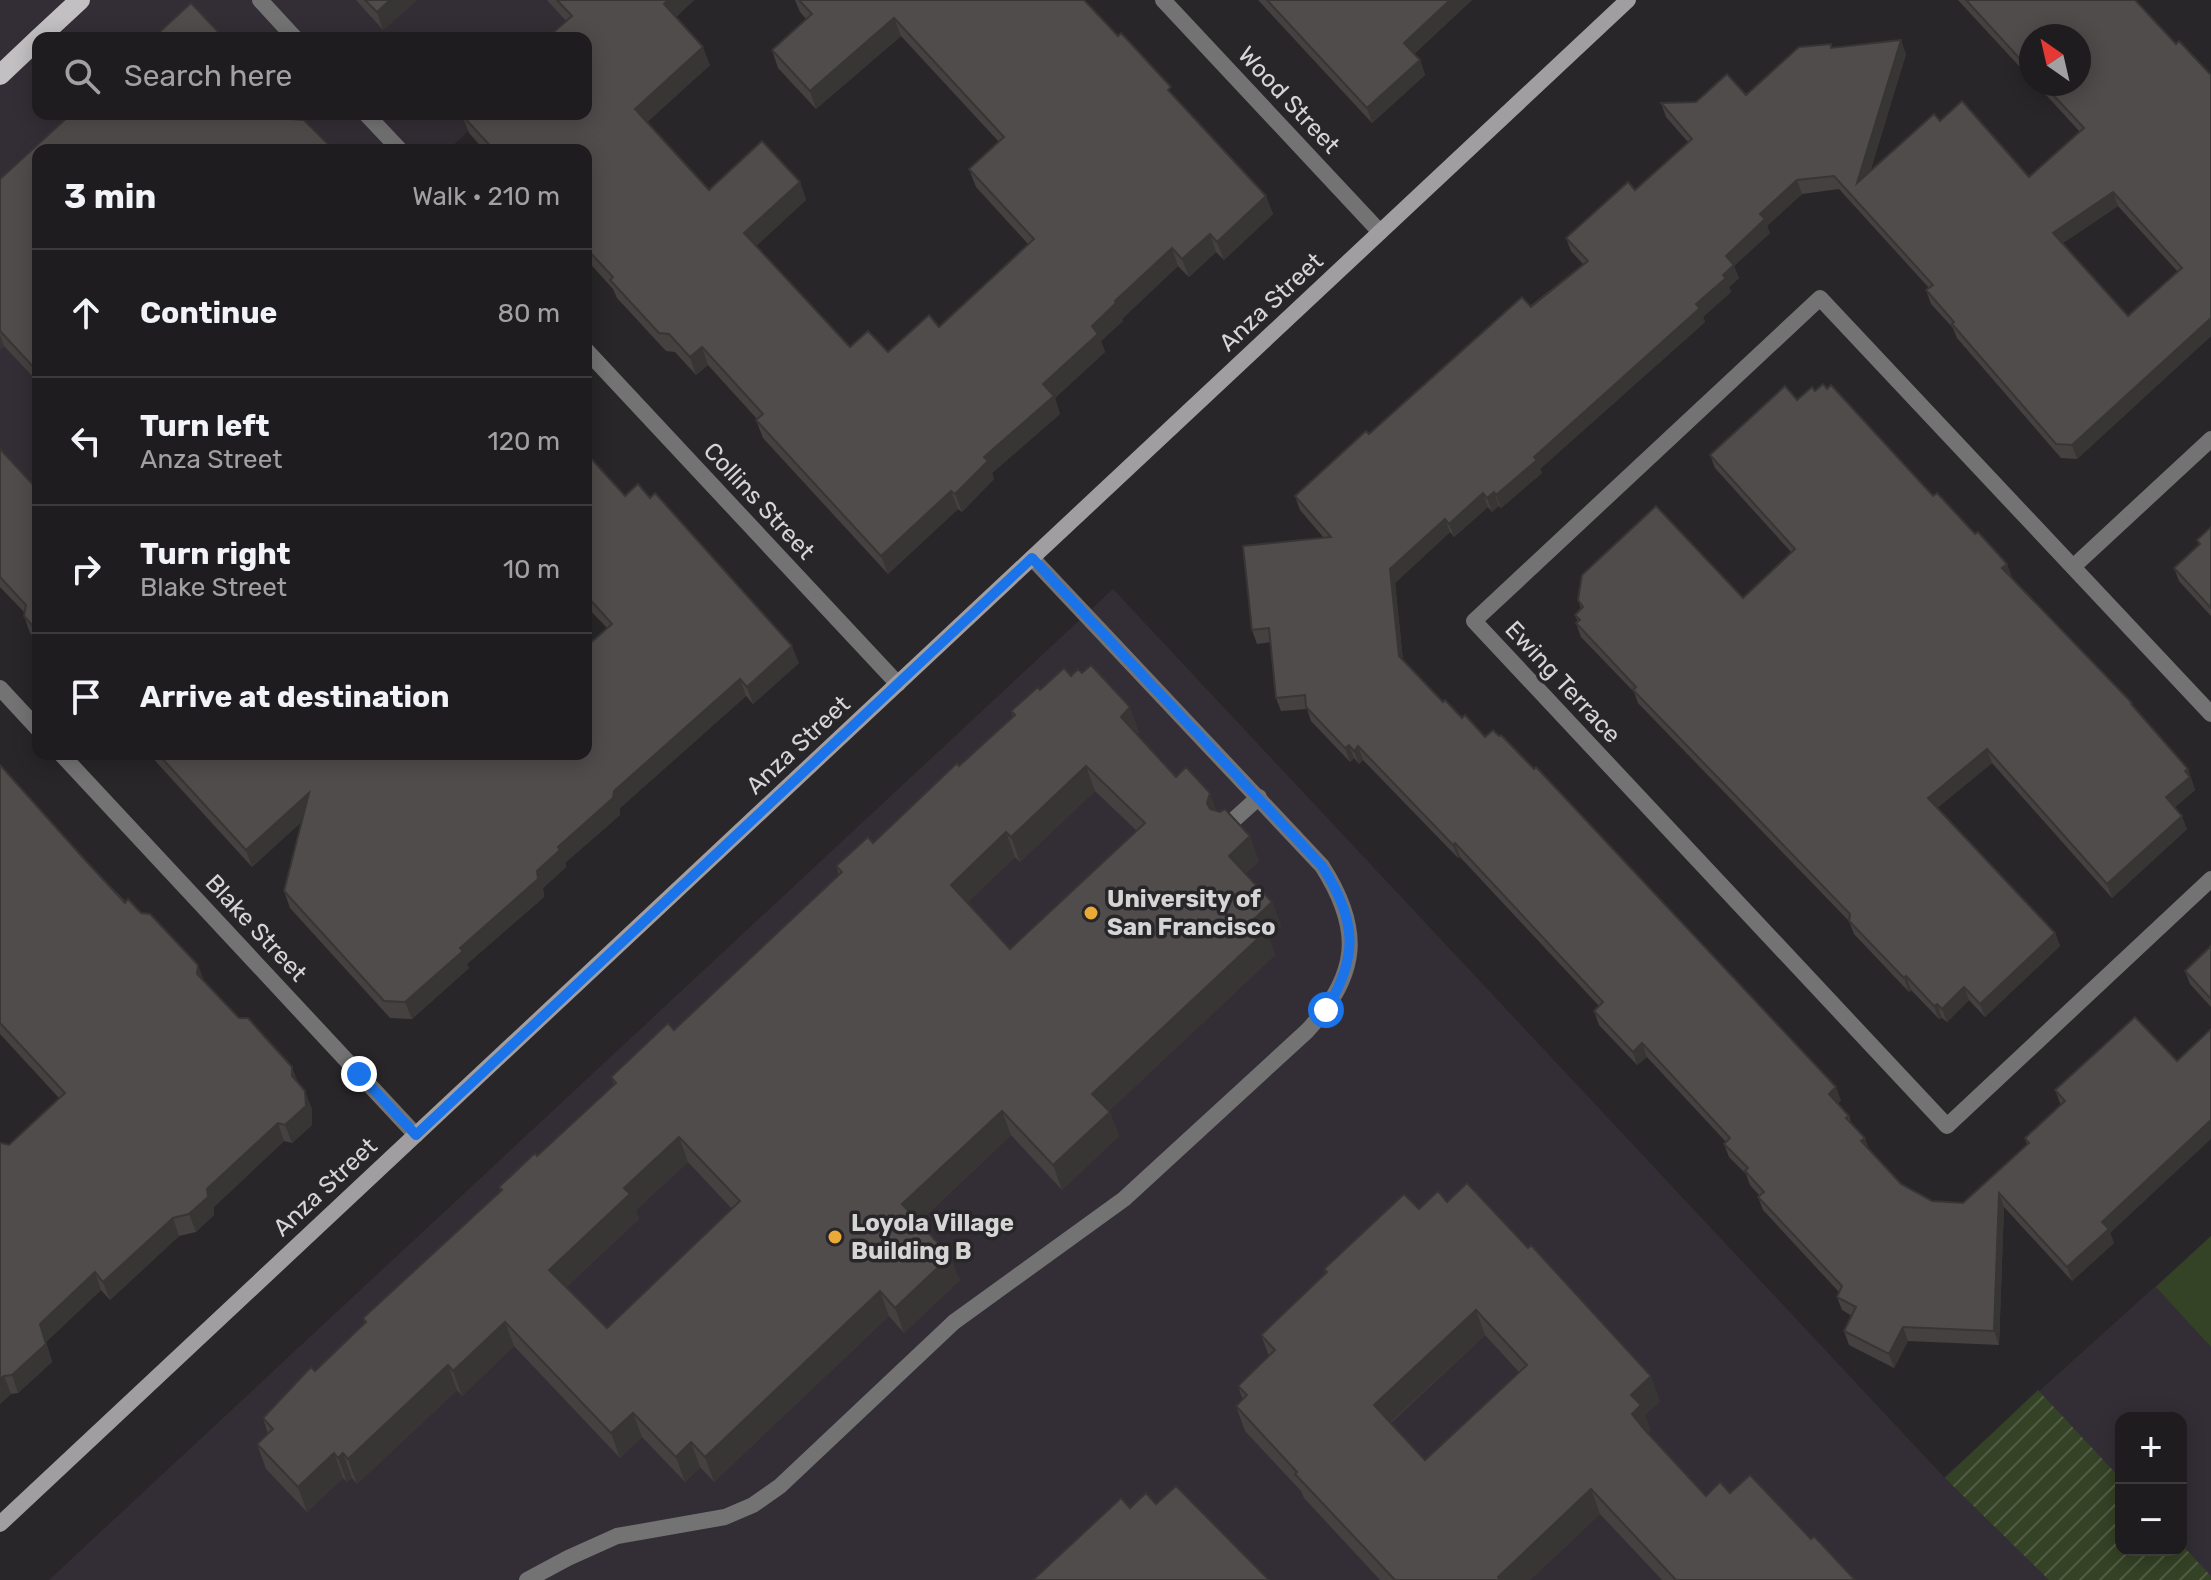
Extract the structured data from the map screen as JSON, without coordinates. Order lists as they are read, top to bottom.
{
  "streets": {
    "street": [
      "Wood Street",
      "Anza Street",
      "Collins Street",
      "Ewing Terrace",
      "Blake Street"
    ]
  },
  "crossings": [
    ["Wood Street", "Anza Street"],
    ["Anza Street", "Collins Street"],
    ["Anza Street", "Blake Street"]
  ],
  "places": ["University of San Francisco", "Loyola Village Building B"],
  "north": "top left",
  "page": {
    "search": "Search here",
    "heading": ["3 min", "Walk · 210 m"],
    "list": [
      ["Continue", "80 m"],
      ["Turn left", "Anza Street", "120 m"],
      ["Turn right", "Blake Street", "10 m"],
      "Arrive at destination"
    ],
    "map_buttons": ["+", "−"]
  }
}
